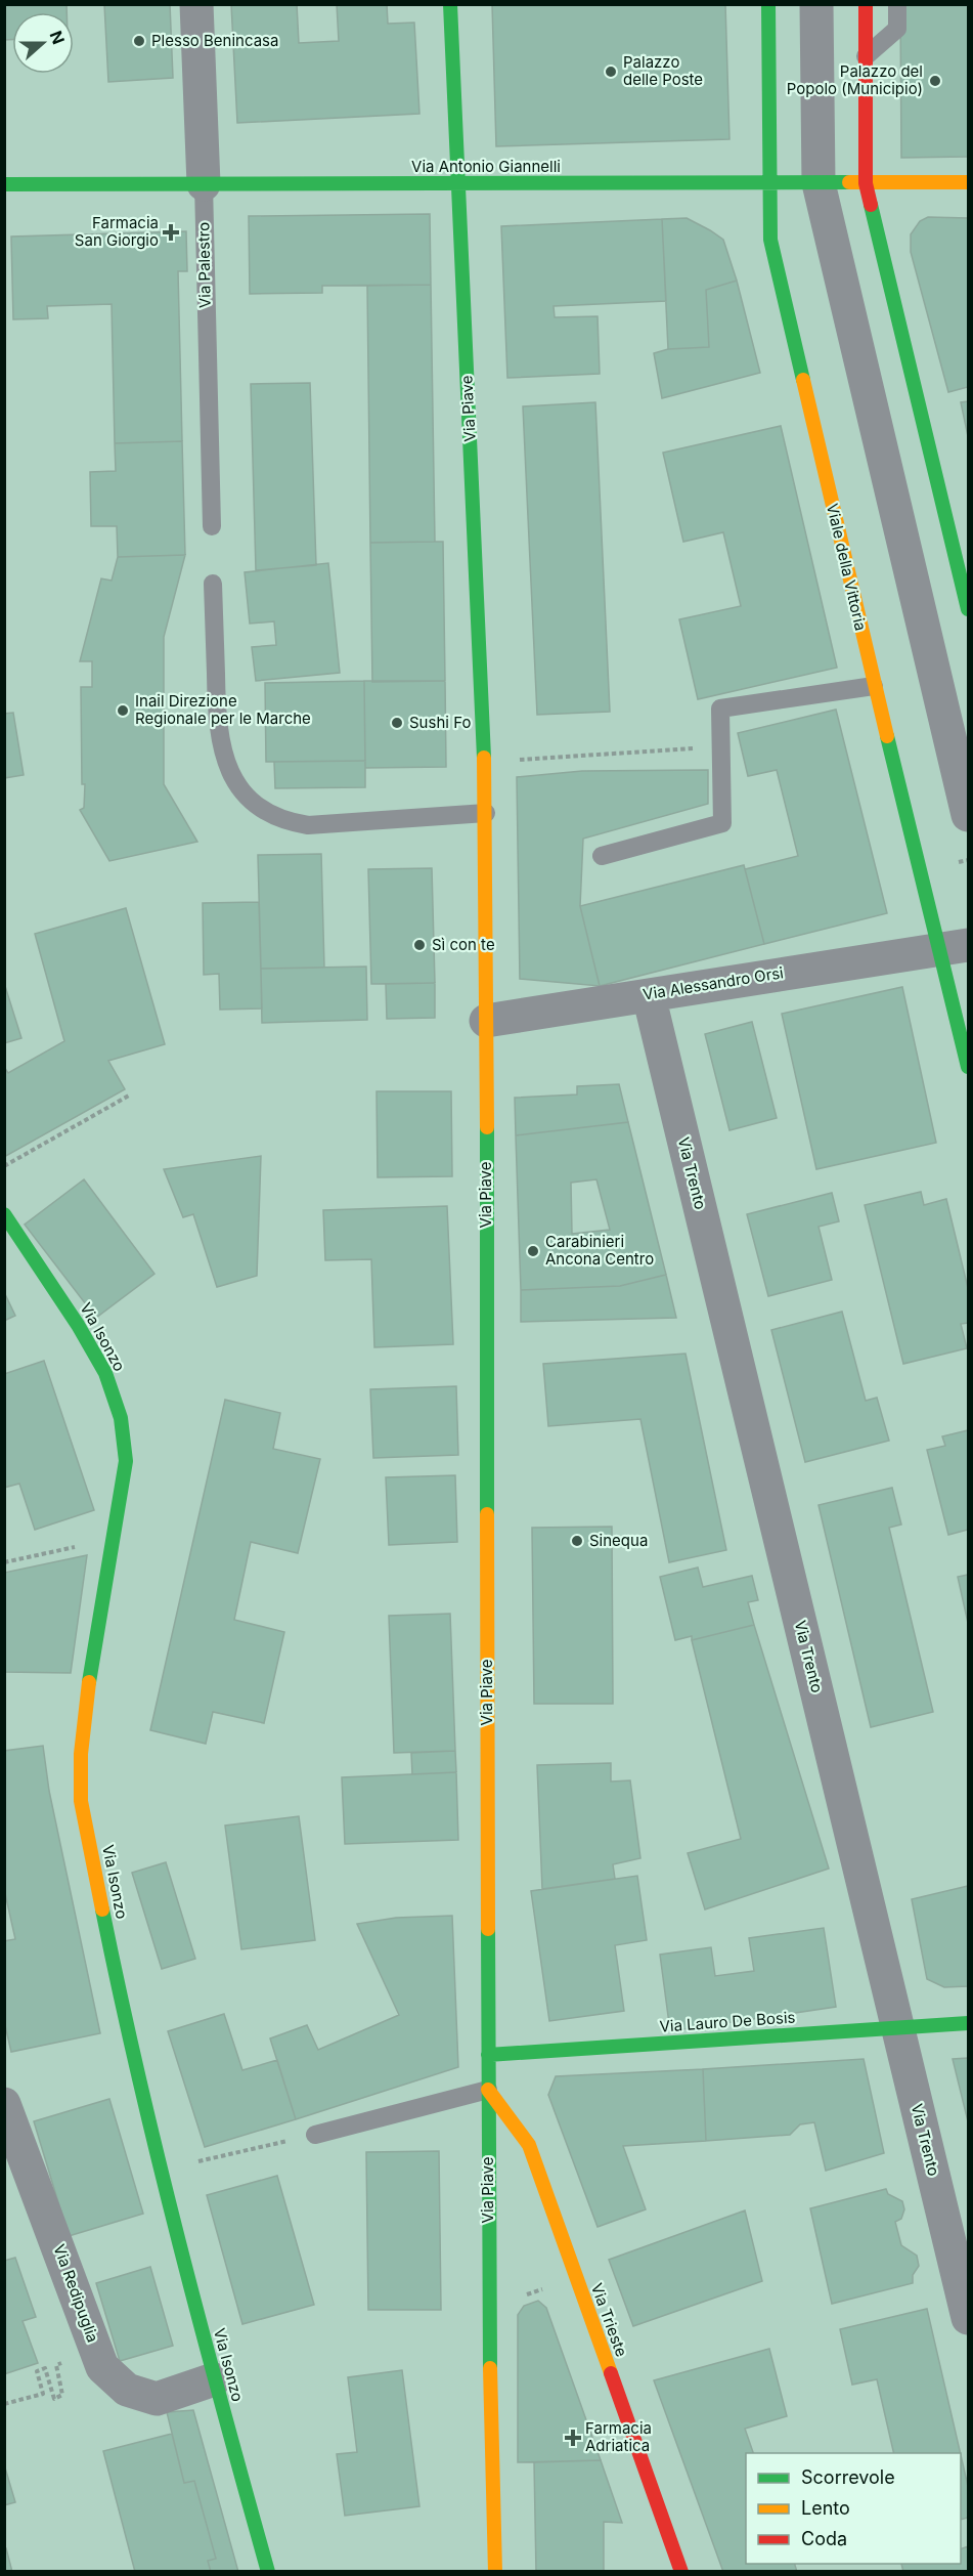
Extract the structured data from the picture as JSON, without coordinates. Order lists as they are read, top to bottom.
{
  "streets": {
    "main road": [
      "Via Antonio Giannelli",
      "Via Piave",
      "Viale della Vittoria",
      "Via Isonzo",
      "Via Lauro De Bosis",
      "Via Trieste"
    ],
    "street": [
      "Via Palestro",
      "Via Alessandro Orsi",
      "Via Trento",
      "Via Redipuglia"
    ]
  },
  "crossings": [
    ["Via Antonio Giannelli", "Via Palestro"],
    ["Via Antonio Giannelli", "Via Piave"],
    ["Via Antonio Giannelli", "Viale della Vittoria"],
    ["Via Piave", "Via Alessandro Orsi"],
    ["Via Piave", "Via Lauro De Bosis"],
    ["Via Piave", "Via Trieste"],
    ["Viale della Vittoria", "Via Alessandro Orsi"],
    ["Via Alessandro Orsi", "Via Trento"],
    ["Via Trento", "Via Lauro De Bosis"],
    ["Via Isonzo", "Via Redipuglia"]
  ],
  "places": {
    "other": [
      "Plesso Benincasa",
      "Palazzo delle Poste",
      "Palazzo del Popolo (Municipio)",
      "Inail Direzione Regionale per le Marche",
      "Sushi Fo",
      "Sì con te",
      "Carabinieri Ancona Centro",
      "Sinequa"
    ],
    "health": ["Farmacia San Giorgio", "Farmacia Adriatica"]
  },
  "legend": ["Scorrevole", "Lento", "Coda"],
  "north": "right"
}
